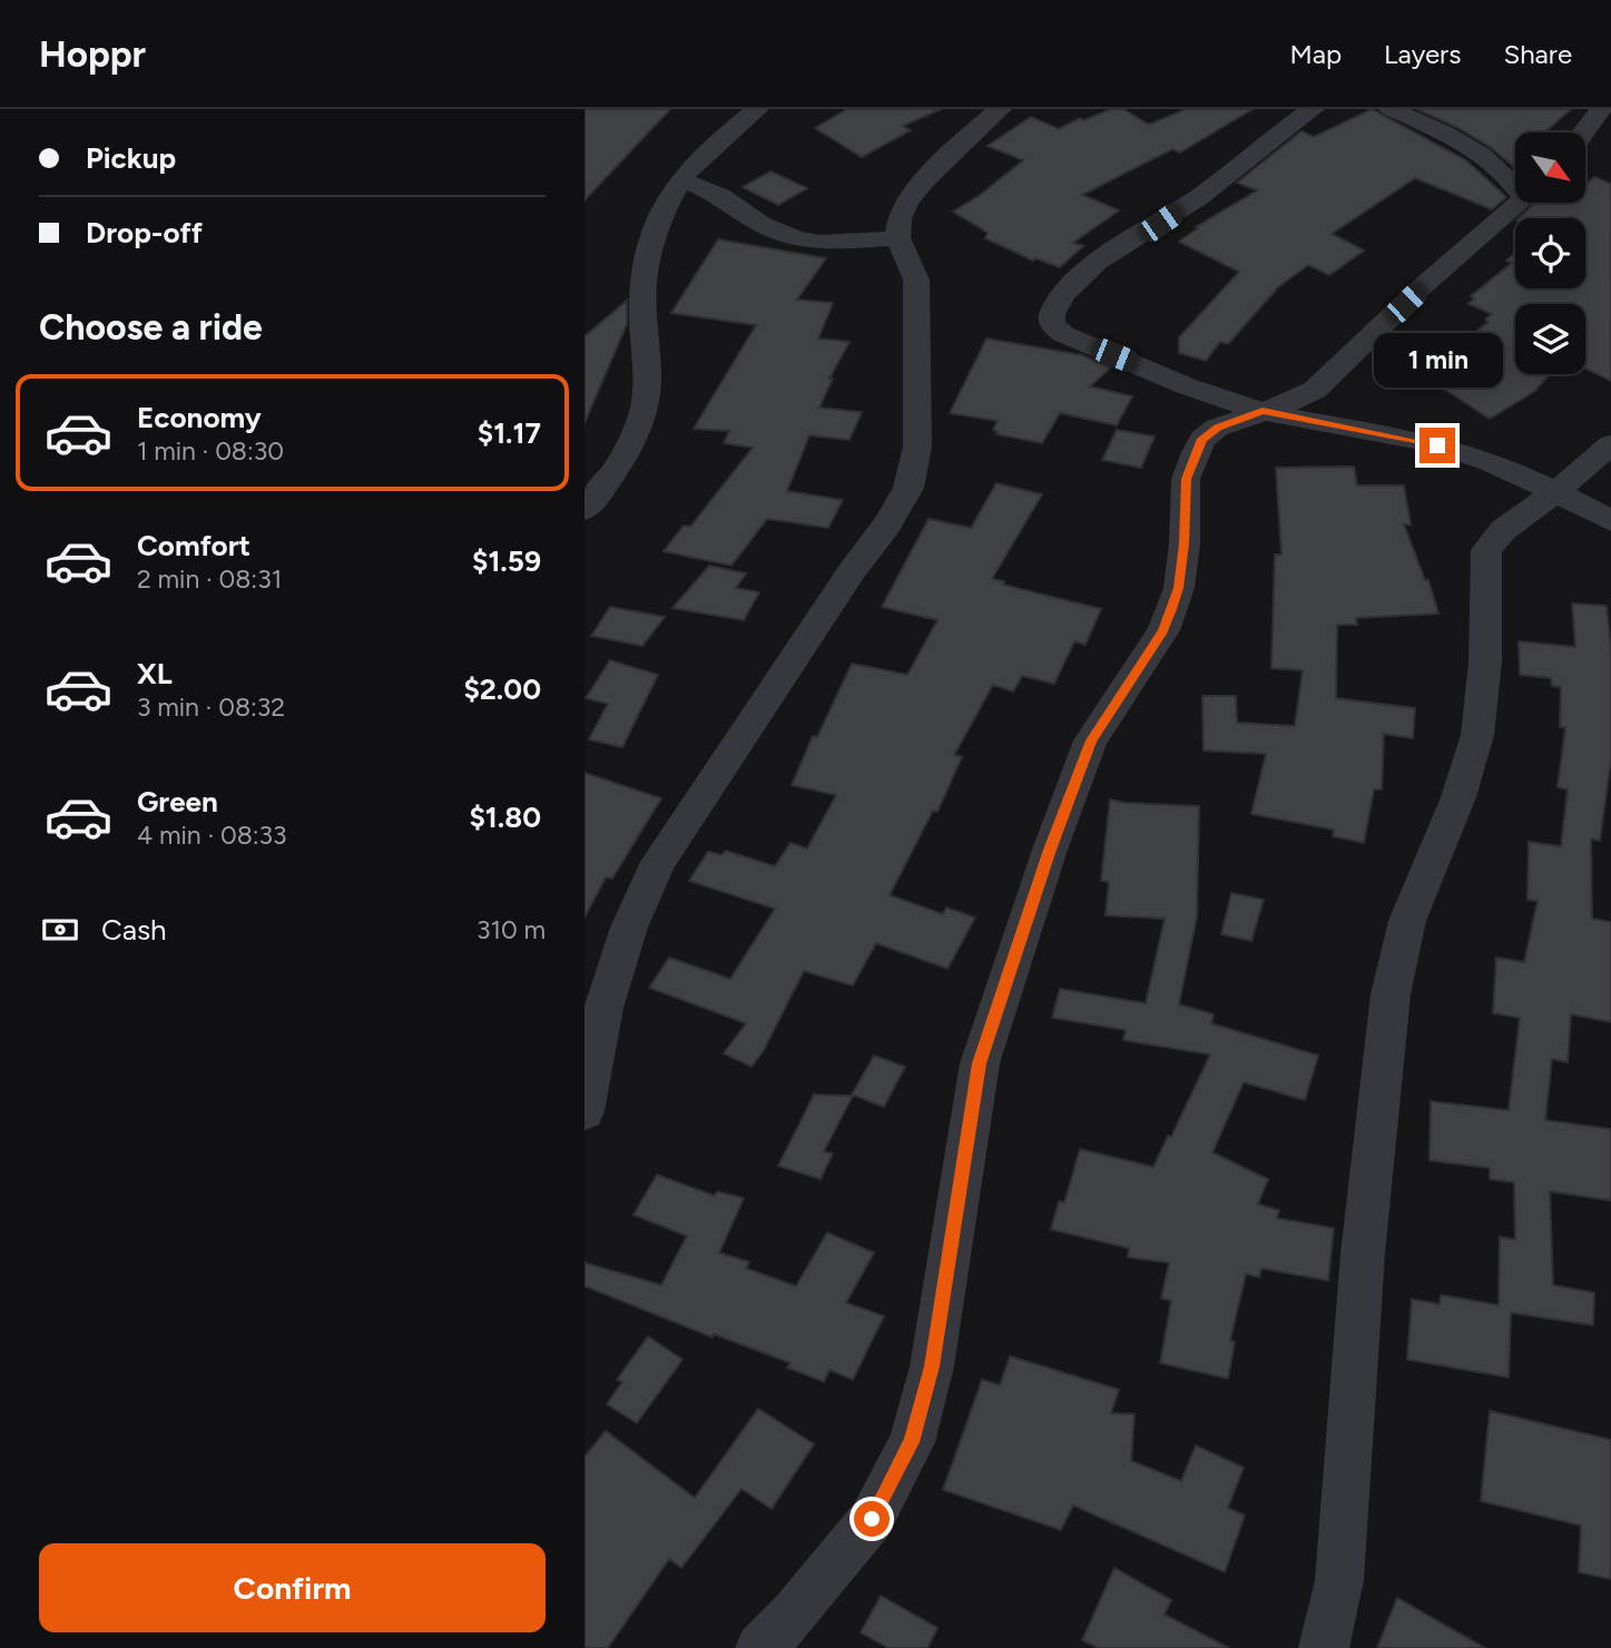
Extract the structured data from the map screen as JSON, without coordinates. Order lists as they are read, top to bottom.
{
  "north": "bottom right",
  "page": {
    "header": "Hoppr",
    "nav": ["Map", "Layers", "Share"],
    "banner": ["Pickup", "Drop-off"],
    "heading": "Choose a ride",
    "bubble": "1 min",
    "list": [
      {
        "name": "Economy",
        "note": "1 min · 08:30",
        "value": "$1.17"
      },
      {
        "name": "Comfort",
        "note": "2 min · 08:31",
        "value": "$1.59"
      },
      {
        "name": "XL",
        "note": "3 min · 08:32",
        "value": "$2.00"
      },
      {
        "name": "Green",
        "note": "4 min · 08:33",
        "value": "$1.80"
      }
    ],
    "pay": ["Cash", "310 m"],
    "buttons": "Confirm"
  }
}
